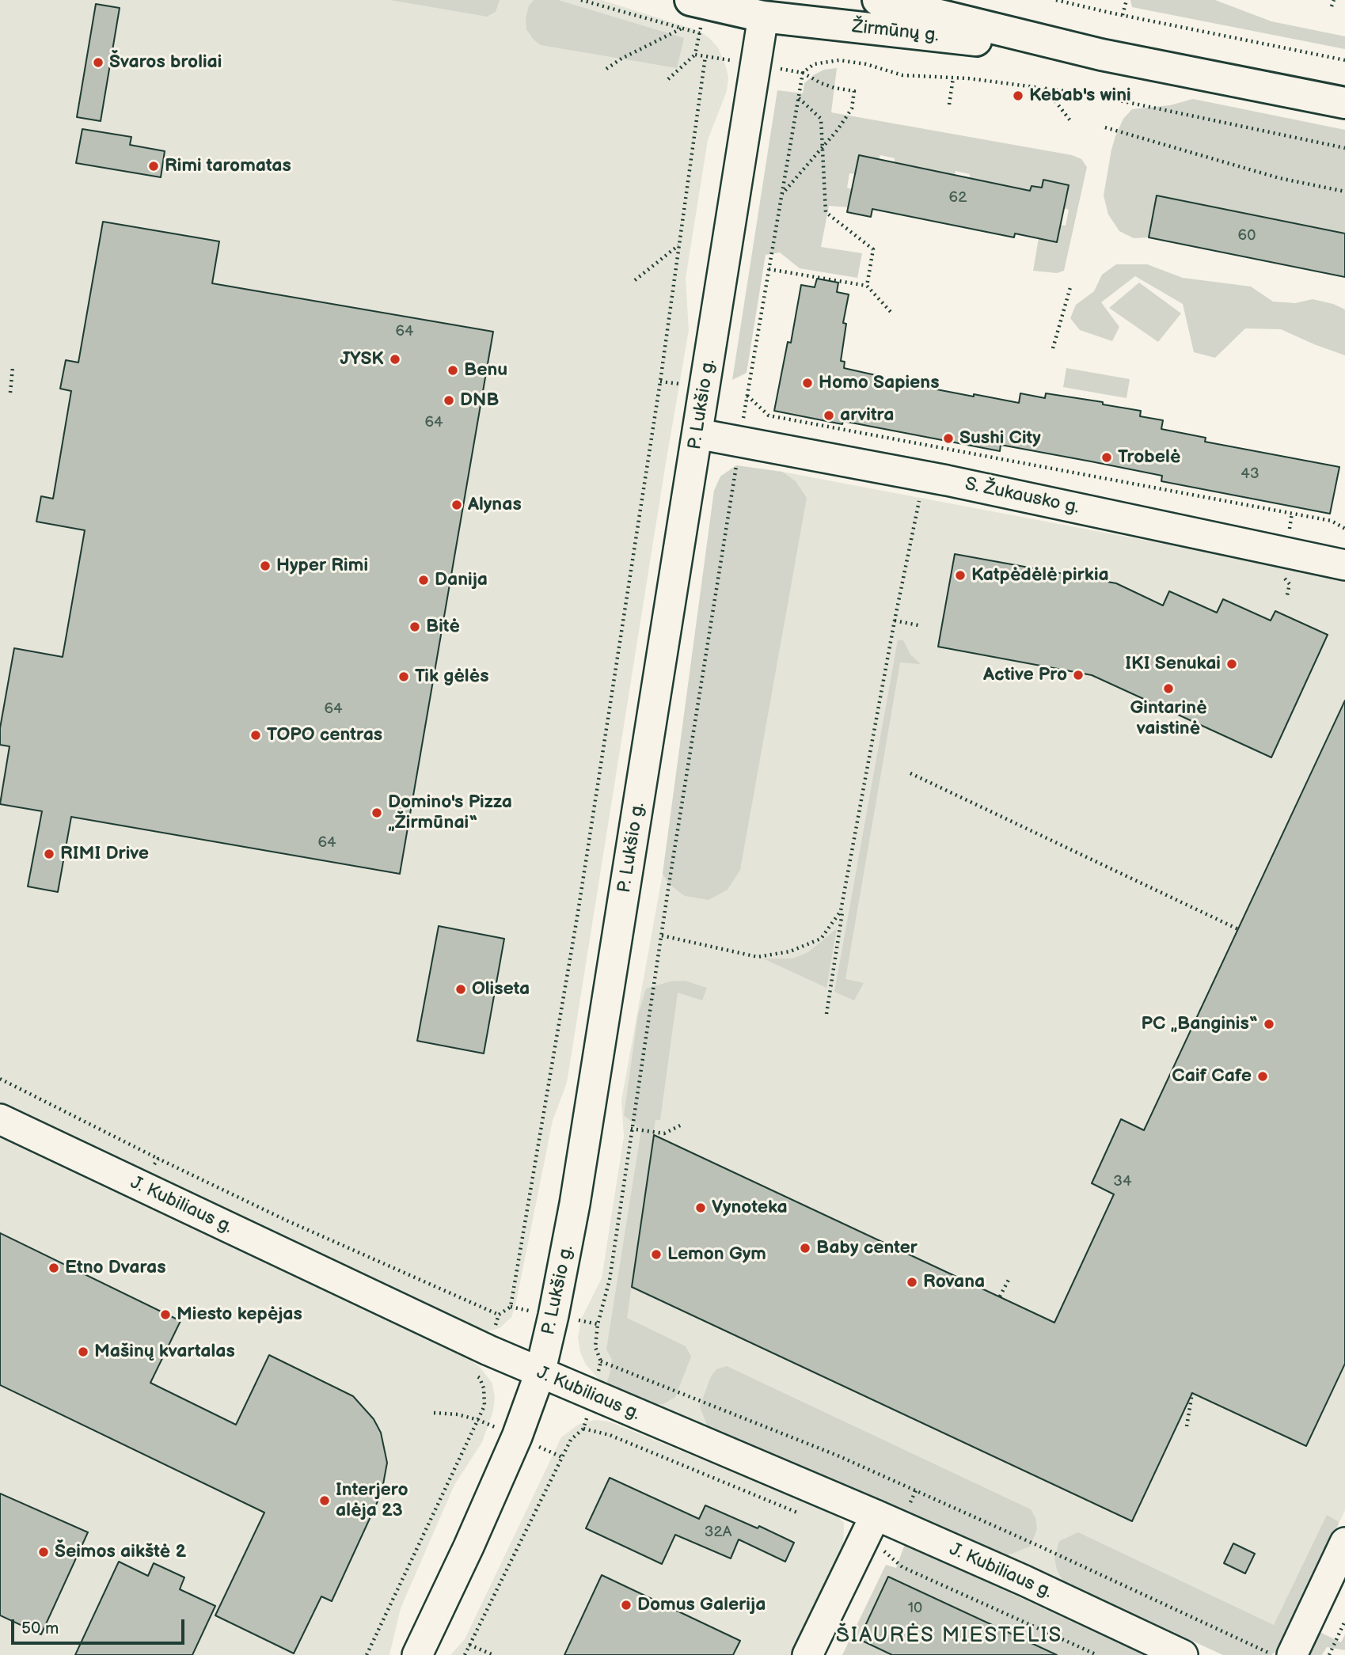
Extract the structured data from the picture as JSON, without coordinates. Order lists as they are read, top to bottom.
{
  "streets": {
    "main road": ["Žirmūnų g."],
    "street": ["P. Lukšio g.", "S. Žukausko g.", "J. Kubiliaus g."]
  },
  "crossings": [
    ["Žirmūnų g.", "P. Lukšio g."],
    ["P. Lukšio g.", "S. Žukausko g."],
    ["P. Lukšio g.", "J. Kubiliaus g."]
  ],
  "districts": ["ŠIAURĖS MIESTELIS"],
  "places": [
    "Švaros broliai",
    "Kebab's wini",
    "Rimi taromatas",
    "JYSK",
    "Benu",
    "Homo Sapiens",
    "DNB",
    "arvitra",
    "Sushi City",
    "Trobelė",
    "Alynas",
    "Hyper Rimi",
    "Katpėdėlė pirkia",
    "Danija",
    "Bitė",
    "IKI Senukai",
    "Active Pro",
    "Tik gėlės",
    "Gintarinė vaistinė",
    "TOPO centras",
    "Domino's Pizza „Žirmūnai“",
    "RIMI Drive",
    "Oliseta",
    "PC „Banginis“",
    "Caif Cafe",
    "Vynoteka",
    "Baby center",
    "Lemon Gym",
    "Etno Dvaras",
    "Rovana",
    "Miesto kepėjas",
    "Mašinų kvartalas",
    "Interjero alėja 23",
    "Šeimos aikštė 2",
    "Domus Galerija"
  ],
  "house_numbers": [
    "62",
    "60",
    "64",
    "64",
    "43",
    "64",
    "64",
    "34",
    "32A",
    "10"
  ],
  "scale_bar": "50 m"
}
